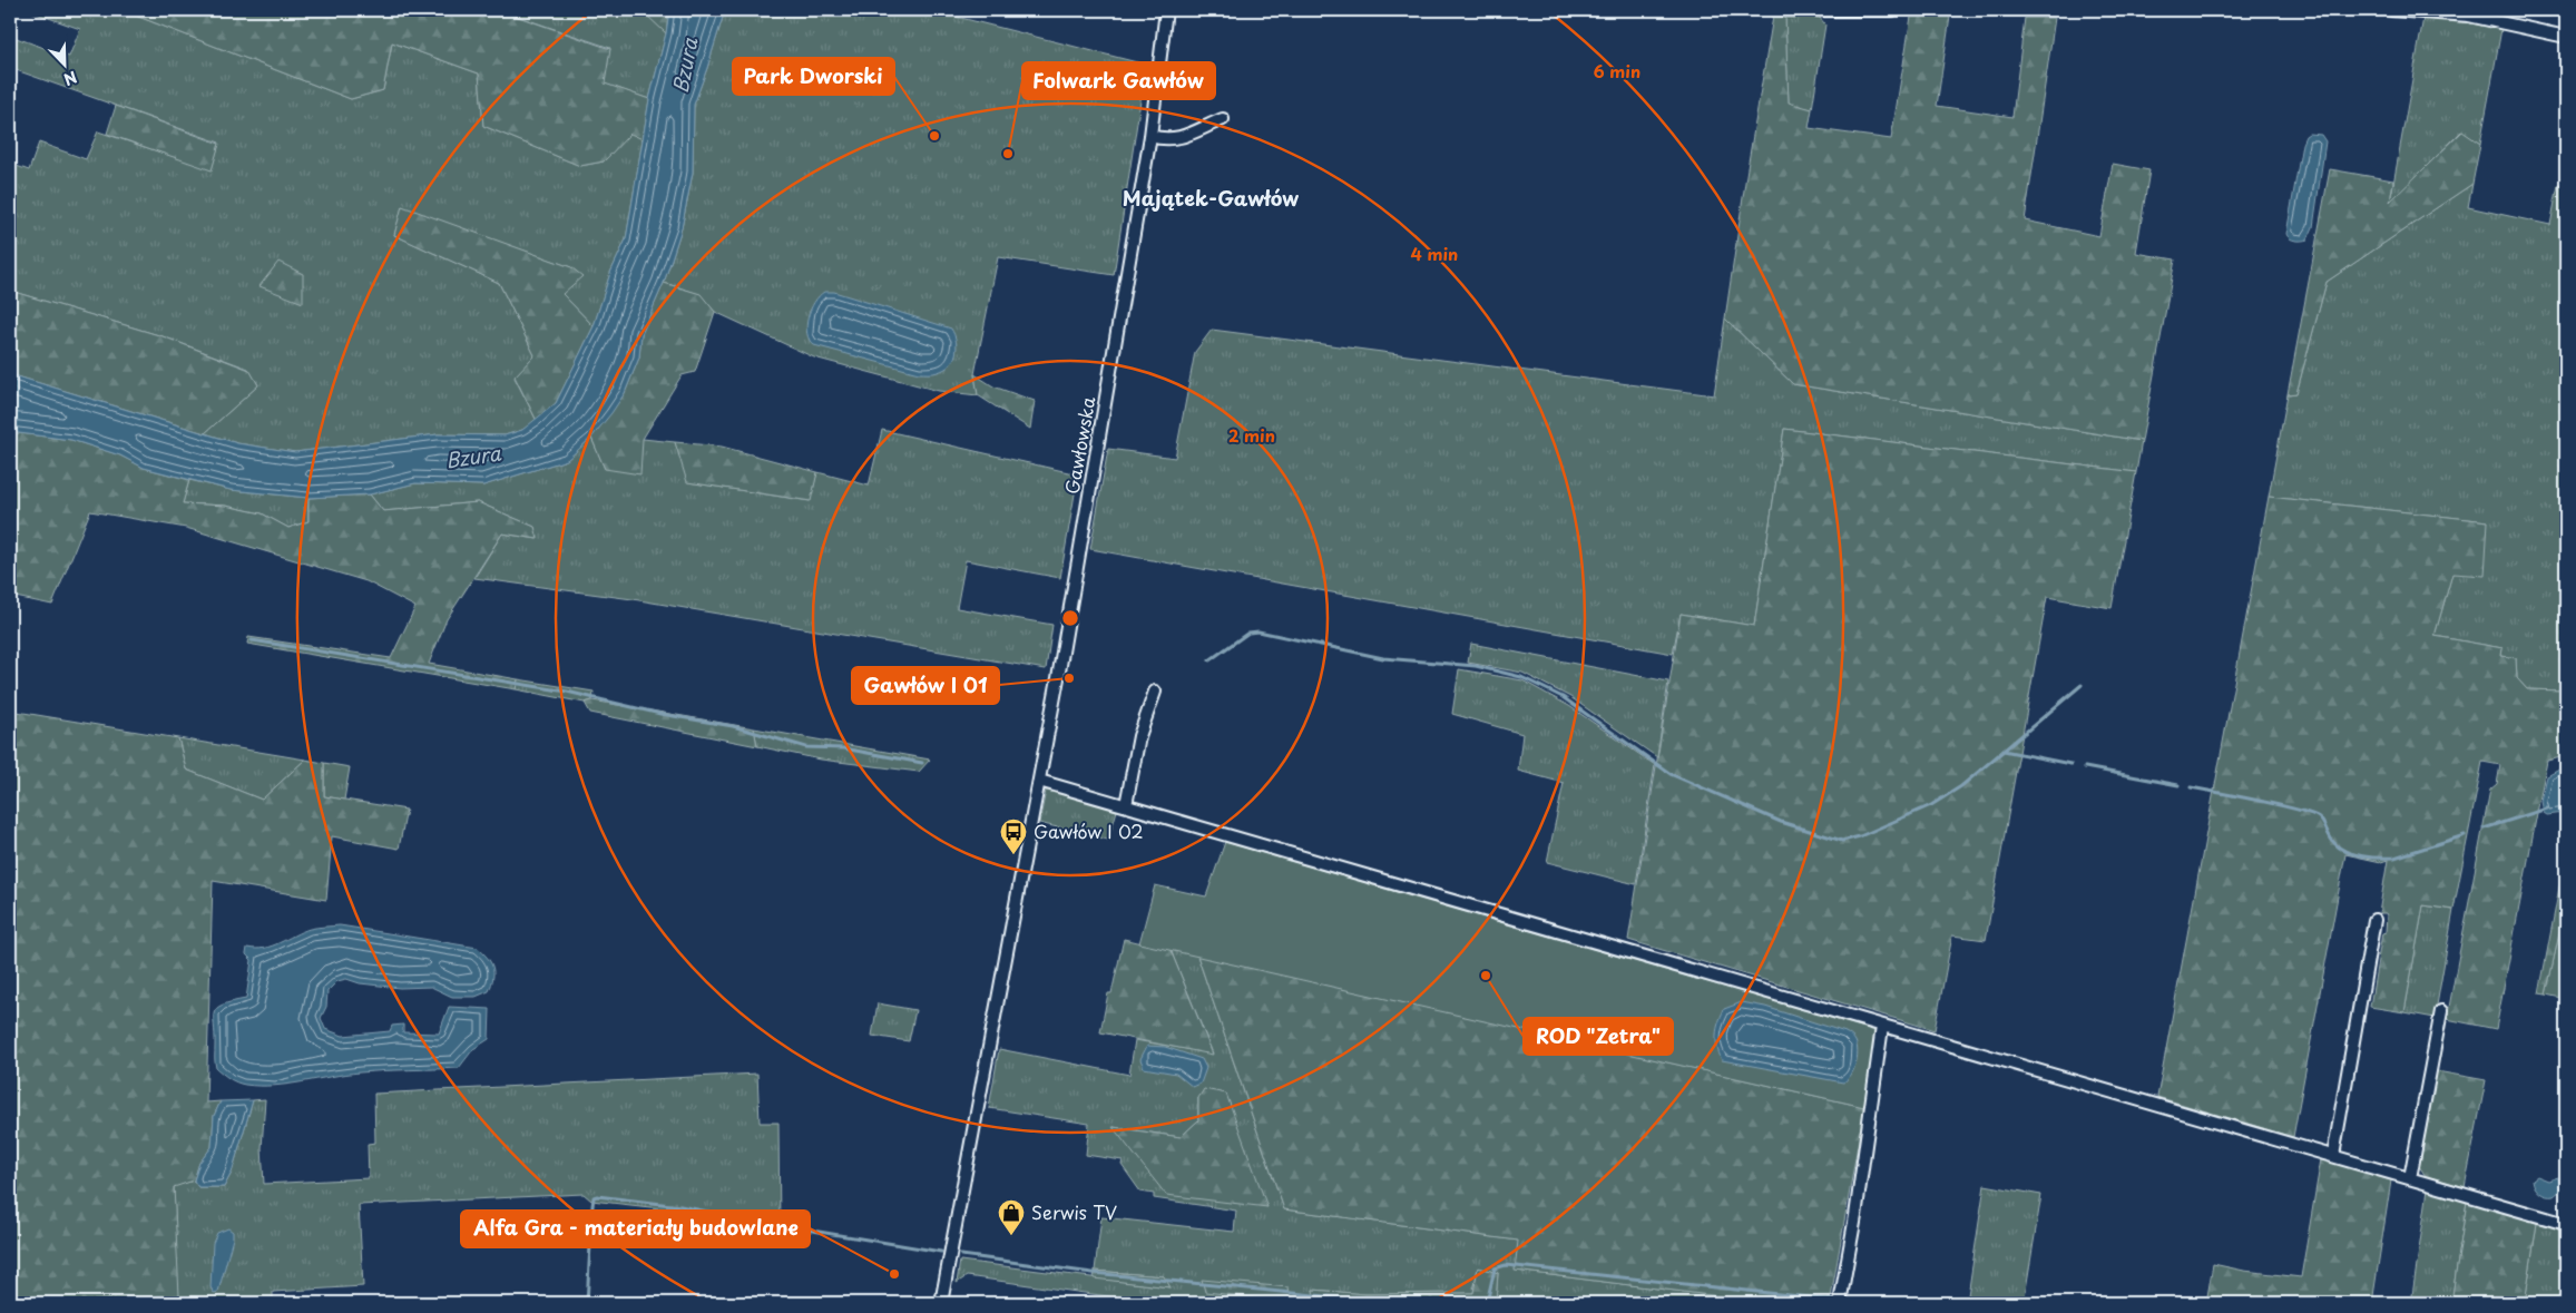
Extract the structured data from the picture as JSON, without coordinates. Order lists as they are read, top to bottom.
{
  "streets": {
    "street": ["Gawłowska"]
  },
  "districts": ["Majątek-Gawłów"],
  "water": ["Bzura"],
  "places": {
    "other": [
      "Park Dworski",
      "Folwark Gawłów",
      "Gawłów I 01",
      "ROD \"Zetra\"",
      "Alfa Gra - materiały budowlane"
    ],
    "bus stop": ["Gawłów I 02"],
    "shop": ["Serwis TV"]
  },
  "north": "bottom right",
  "rings": ["6 min", "4 min", "2 min"]
}
